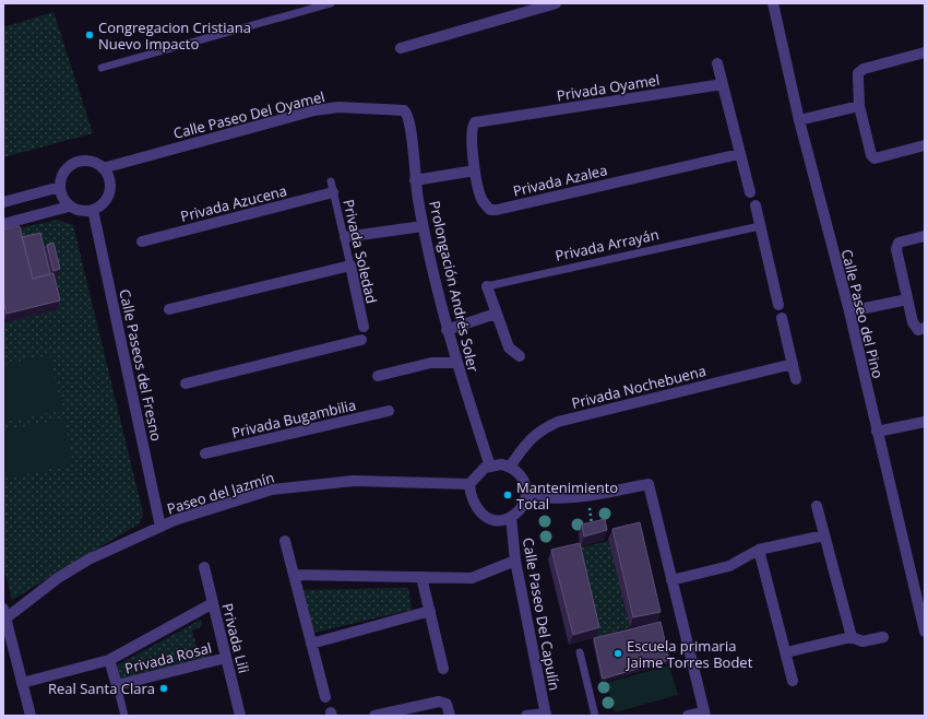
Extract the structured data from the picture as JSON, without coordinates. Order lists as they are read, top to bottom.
{
  "streets": {
    "street": [
      "Privada Oyamel",
      "Calle Paseo Del Oyamel",
      "Privada Azalea",
      "Privada Azucena",
      "Privada Arrayán",
      "Privada Soledad",
      "Prolongación Andrés Soler",
      "Calle Paseo del Pino",
      "Calle Paseos del Fresno",
      "Privada Nochebuena",
      "Privada Bugambilia",
      "Paseo del Jazmín",
      "Calle Paseo Del Capulín",
      "Privada Lili",
      "Privada Rosal"
    ]
  },
  "crossings": [
    ["Privada Oyamel", "Privada Azalea"],
    ["Calle Paseo Del Oyamel", "Prolongación Andrés Soler"],
    ["Calle Paseo Del Oyamel", "Calle Paseos del Fresno"],
    ["Privada Azucena", "Privada Soledad"],
    ["Prolongación Andrés Soler", "Privada Nochebuena"],
    ["Prolongación Andrés Soler", "Paseo del Jazmín"],
    ["Prolongación Andrés Soler", "Calle Paseo Del Capulín"],
    ["Calle Paseos del Fresno", "Paseo del Jazmín"],
    ["Privada Nochebuena", "Paseo del Jazmín"],
    ["Privada Nochebuena", "Calle Paseo Del Capulín"],
    ["Paseo del Jazmín", "Calle Paseo Del Capulín"],
    ["Privada Lili", "Privada Rosal"]
  ],
  "places": [
    "Congregacion Cristiana Nuevo Impacto",
    "Mantenimiento Total",
    "Escuela primaria Jaime Torres Bodet",
    "Real Santa Clara"
  ]
}
